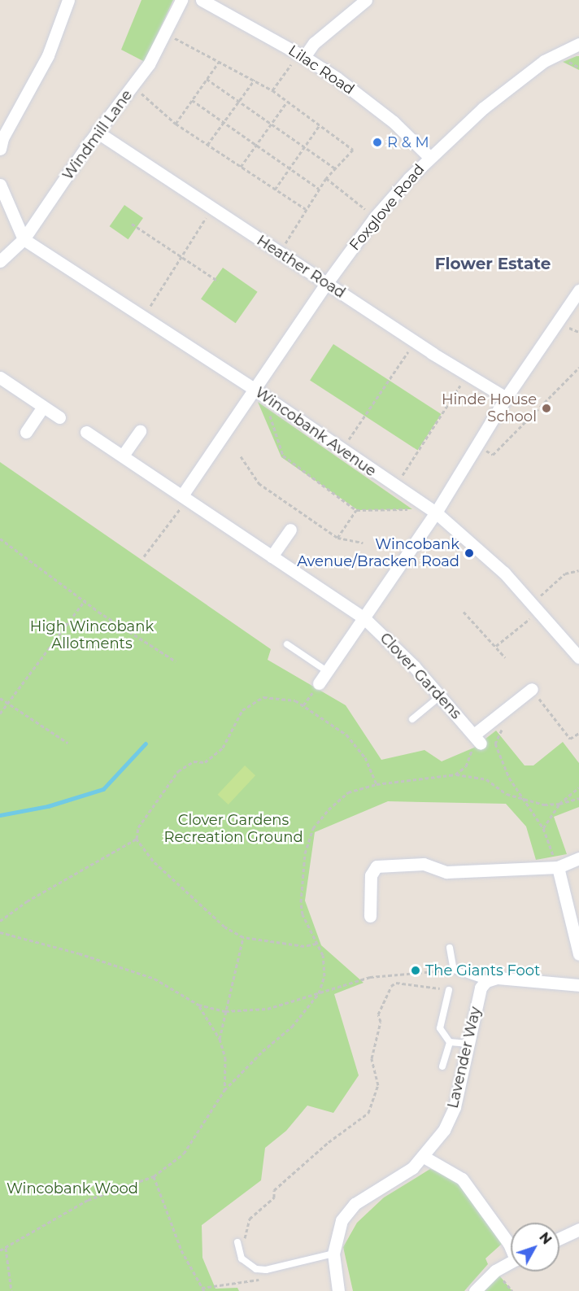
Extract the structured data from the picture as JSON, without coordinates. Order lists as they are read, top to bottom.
{
  "streets": {
    "street": [
      "Lilac Road",
      "Windmill Lane",
      "Foxglove Road",
      "Heather Road",
      "Wincobank Avenue",
      "Clover Gardens",
      "Lavender Way"
    ]
  },
  "crossings": [
    ["Lilac Road", "Foxglove Road"],
    ["Windmill Lane", "Heather Road"],
    ["Windmill Lane", "Wincobank Avenue"],
    ["Foxglove Road", "Heather Road"],
    ["Foxglove Road", "Wincobank Avenue"]
  ],
  "districts": ["Flower Estate"],
  "parks": ["High Wincobank Allotments", "Clover Gardens Recreation Ground", "Wincobank Wood"],
  "places": [
    "R & M",
    "Hinde House School",
    "Wincobank Avenue/Bracken Road",
    "The Giants Foot"
  ],
  "north": "top right"
}
